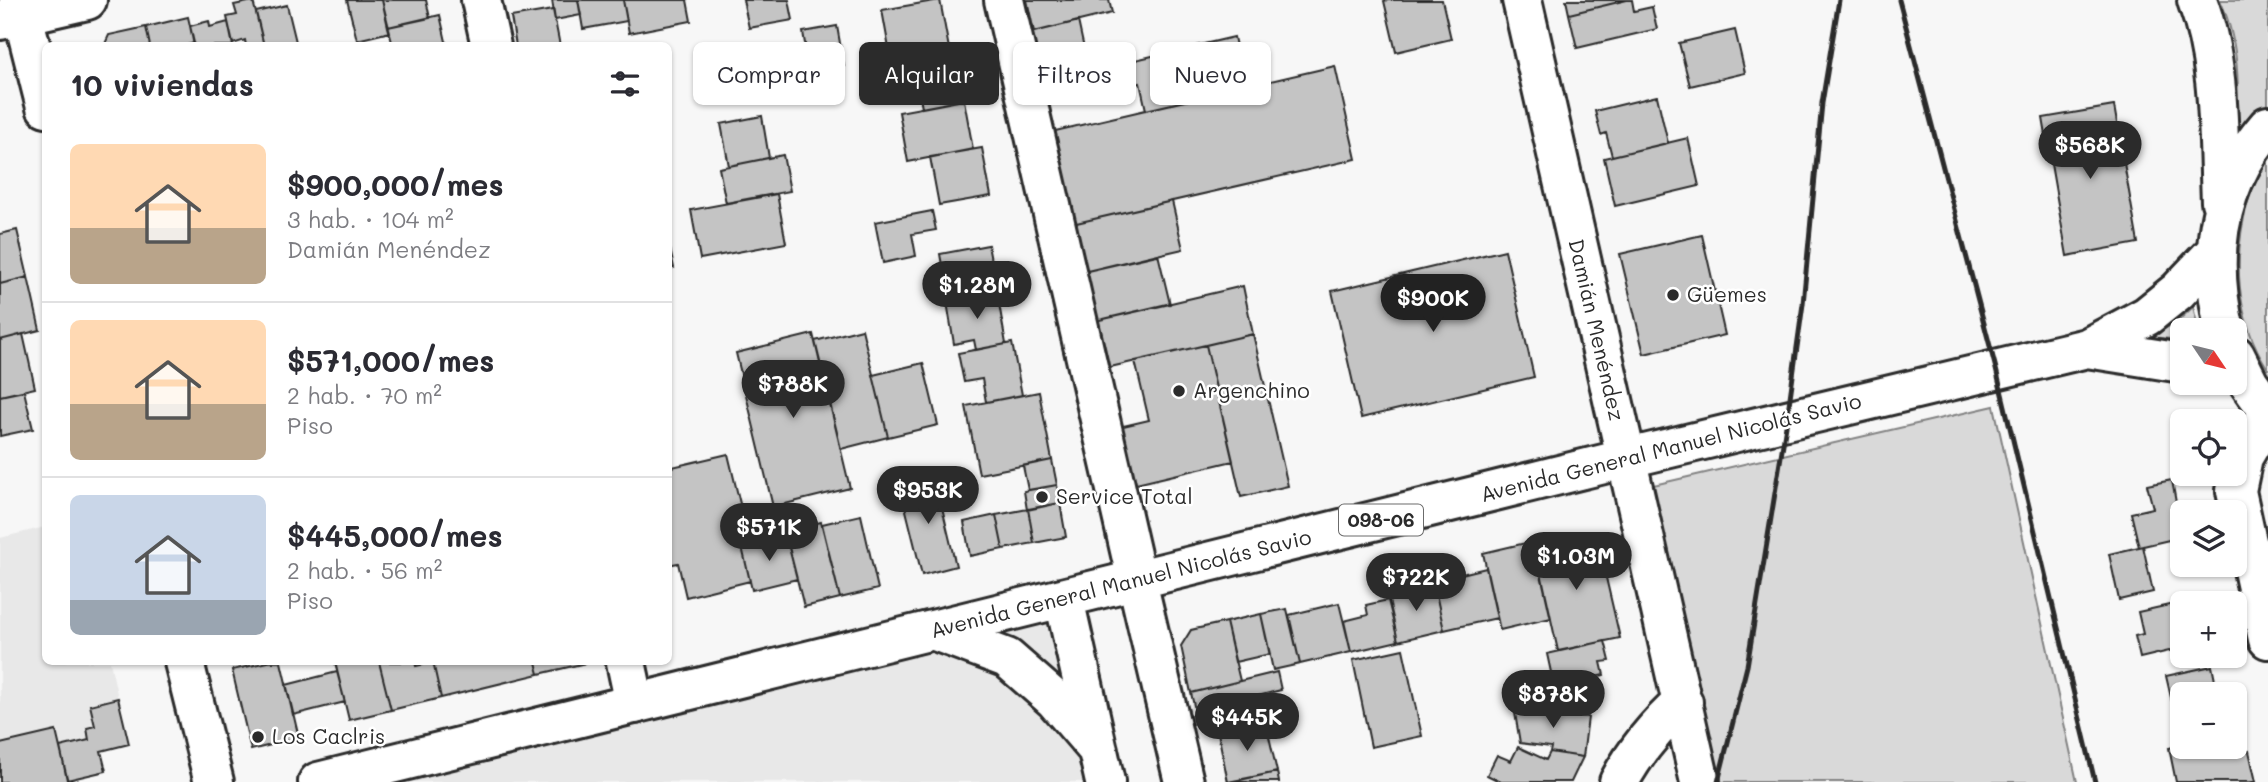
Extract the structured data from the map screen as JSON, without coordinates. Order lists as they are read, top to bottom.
{
  "streets": {
    "main road": ["Damián Menéndez", "Avenida General Manuel Nicolás Savio", "098-06"]
  },
  "crossings": [
    ["Damián Menéndez", "Avenida General Manuel Nicolás Savio"]
  ],
  "places": [
    "Güemes",
    "Argenchino",
    "Service Total",
    "Los Caclris"
  ],
  "north": "bottom right",
  "page": {
    "chip": [
      "Comprar",
      "Alquilar",
      "Filtros",
      "Nuevo"
    ],
    "heading": "10 viviendas",
    "price": [
      "$568K",
      "$1.28M",
      "$900K",
      "$788K",
      "$953K",
      "$571K",
      "$1.03M",
      "$722K",
      "$878K",
      "$445K"
    ],
    "list": [
      {
        "name": "$900,000/mes",
        "note": "3 hab. · 104 m² · Damián Menéndez"
      },
      {
        "name": "$571,000/mes",
        "note": "2 hab. · 70 m² · Piso"
      },
      {
        "name": "$445,000/mes",
        "note": "2 hab. · 56 m² · Piso"
      }
    ],
    "map_buttons": ["+", "−"]
  }
}
